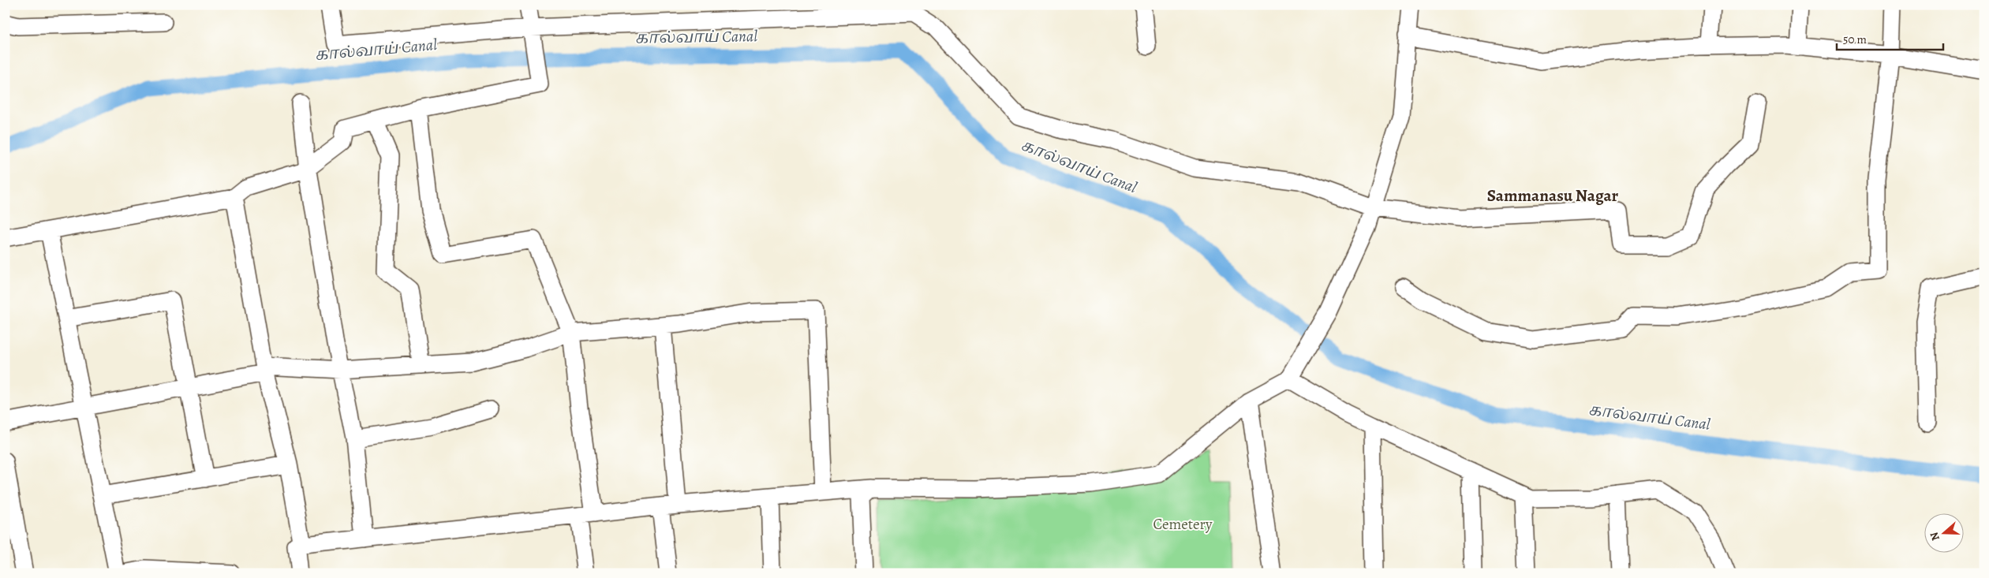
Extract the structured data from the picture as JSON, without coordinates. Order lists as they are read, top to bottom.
{
  "districts": ["Sammanasu Nagar"],
  "water": ["கால்வாய் Canal"],
  "parks": ["Cemetery"],
  "scale_bar": "50 m",
  "north": "left"
}
